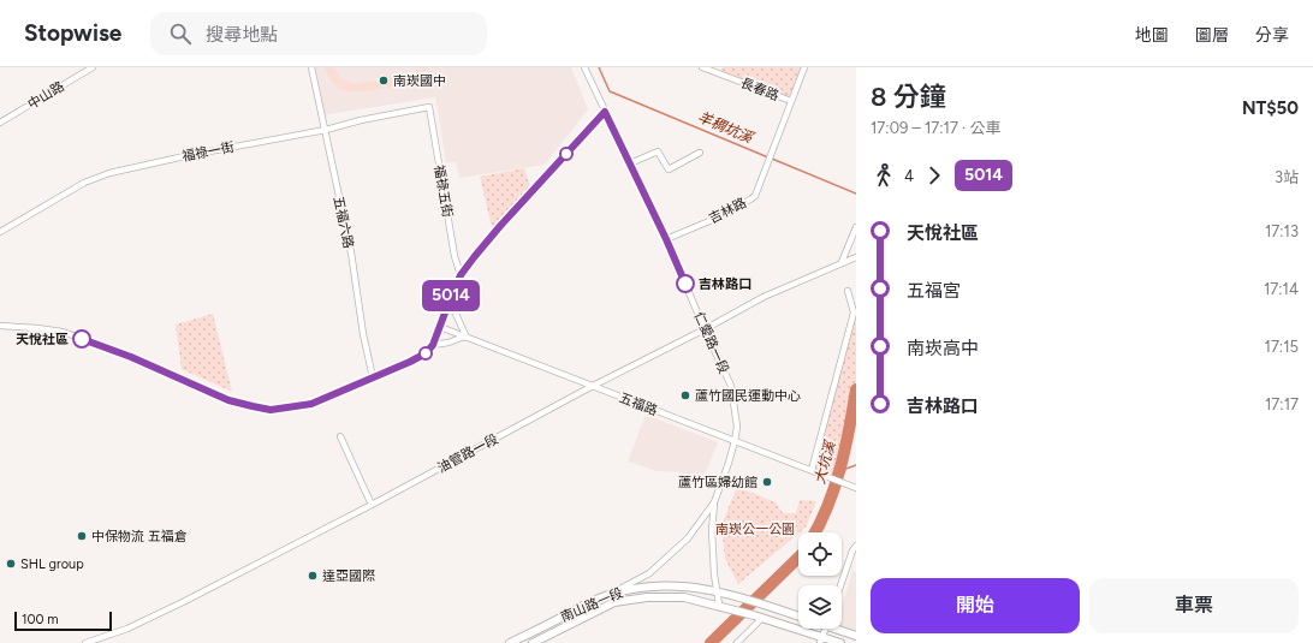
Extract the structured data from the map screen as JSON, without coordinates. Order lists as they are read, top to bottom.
{
  "streets": {
    "street": [
      "長春路",
      "中山路",
      "福祿一街",
      "福祿五街",
      "吉林路",
      "五福六路",
      "仁愛路一段",
      "五福路",
      "油管路一段",
      "南山路一段"
    ]
  },
  "crossings": [
    ["長春路", "吉林路"],
    ["福祿一街", "福祿五街"],
    ["福祿一街", "五福六路"],
    ["吉林路", "仁愛路一段"],
    ["仁愛路一段", "五福路"],
    ["仁愛路一段", "油管路一段"],
    ["仁愛路一段", "南山路一段"],
    ["五福路", "油管路一段"]
  ],
  "water": ["羊稠坑溪", "大坑溪"],
  "parks": ["南崁公一公園"],
  "places": [
    "南崁國中",
    "吉林路口",
    "天悅社區",
    "蘆竹國民運動中心",
    "蘆竹區婦幼館",
    "中保物流 五福倉",
    "SHL group",
    "達亞國際"
  ],
  "lines": ["bus line 5014"],
  "scale_bar": "100 m",
  "page": {
    "header": "Stopwise",
    "search": "搜尋地點",
    "nav": ["地圖", "圖層", "分享"],
    "on_map": "5014",
    "heading": ["8 分鐘", "17:09 – 17:17 · 公車", "NT$50"],
    "legs": ["4", "5014", "3站"],
    "list": [
      {
        "name": "天悅社區",
        "value": "17:13"
      },
      {
        "name": "五福宮",
        "value": "17:14"
      },
      {
        "name": "南崁高中",
        "value": "17:15"
      },
      {
        "name": "吉林路口",
        "value": "17:17"
      }
    ],
    "buttons": ["開始", "車票"],
    "scale": "100 m"
  }
}
